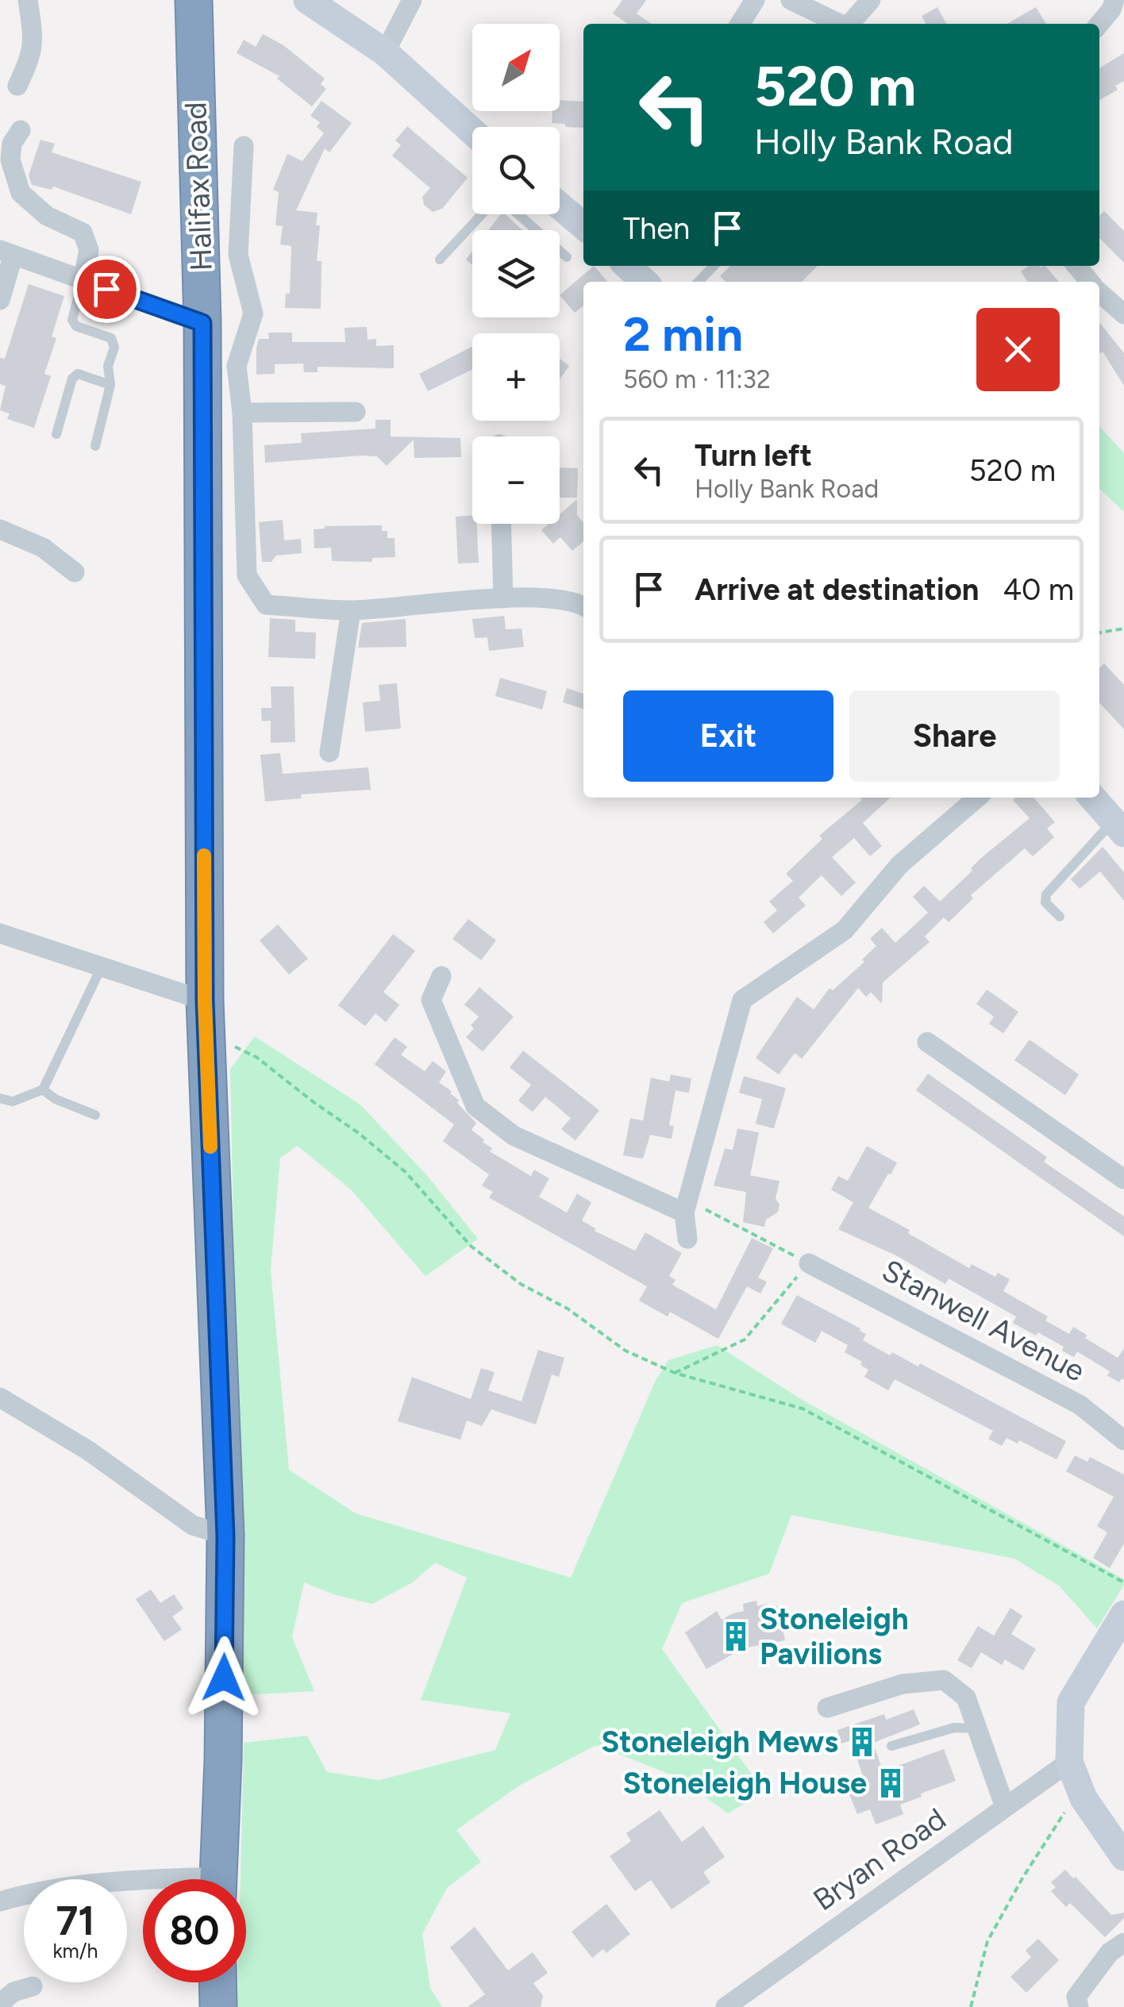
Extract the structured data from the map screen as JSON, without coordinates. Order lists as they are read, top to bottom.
{
  "streets": {
    "highway": ["Halifax Road"],
    "street": ["Stanwell Avenue", "Bryan Road"]
  },
  "places": {
    "building": ["Stoneleigh Pavilions", "Stoneleigh Mews", "Stoneleigh House"]
  },
  "north": "top right",
  "page": {
    "map_buttons": ["+", "−"],
    "turn": ["520 m", "Holly Bank Road"],
    "then": "Then",
    "heading": ["2 min", "560 m · 11:32"],
    "list": [
      {
        "name": "Turn left",
        "note": "Holly Bank Road",
        "value": "520 m"
      },
      {
        "name": "Arrive at destination",
        "value": "40 m"
      }
    ],
    "buttons": ["Exit", "Share"],
    "speed": "71 km/h",
    "limit": "80"
  }
}
